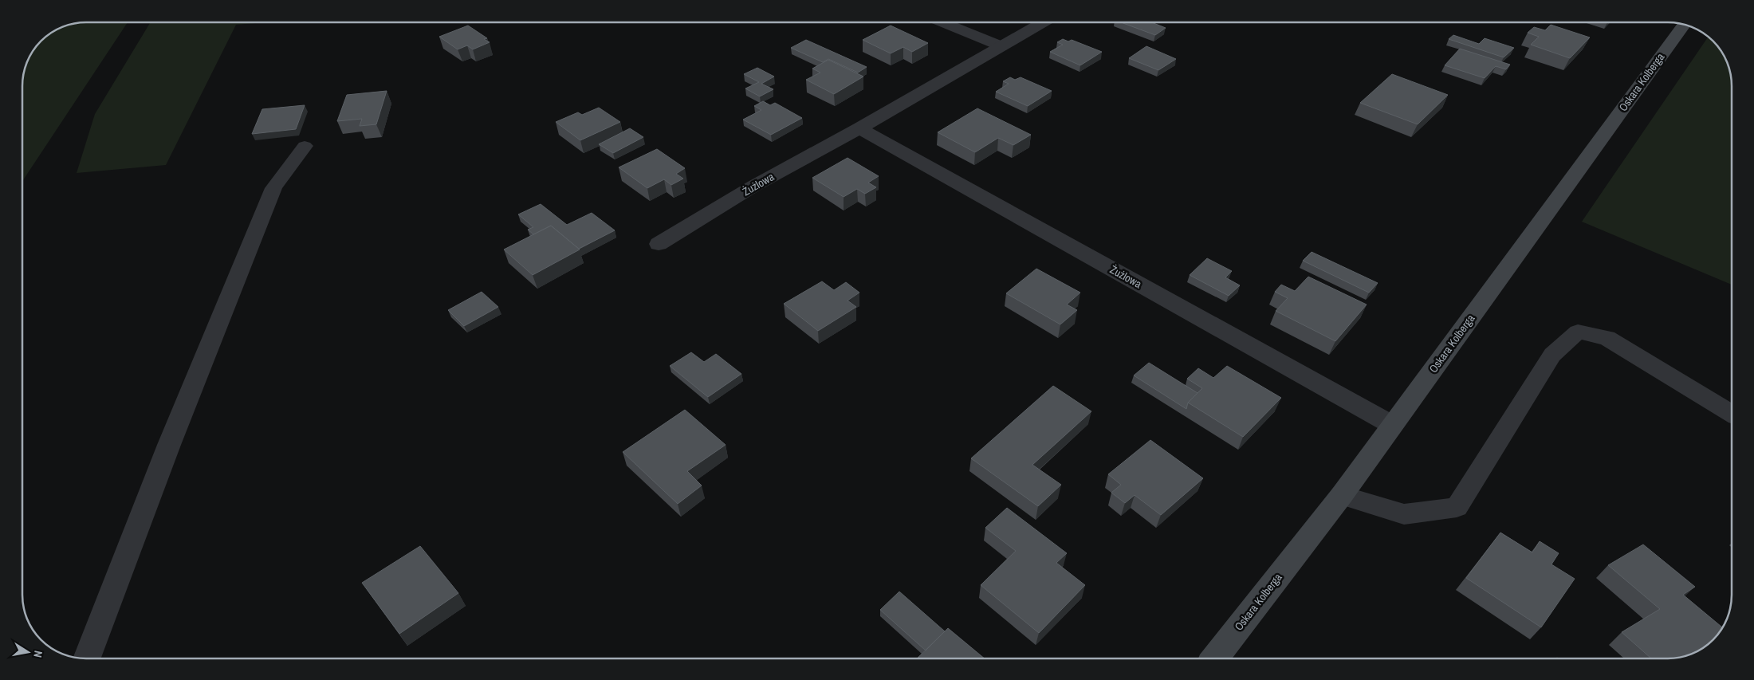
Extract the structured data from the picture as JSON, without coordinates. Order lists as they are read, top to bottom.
{
  "streets": {
    "main road": ["Oskara Kolberga"],
    "street": ["Żużlowa"]
  },
  "crossings": [
    ["Oskara Kolberga", "Żużlowa"]
  ],
  "north": "right"
}
